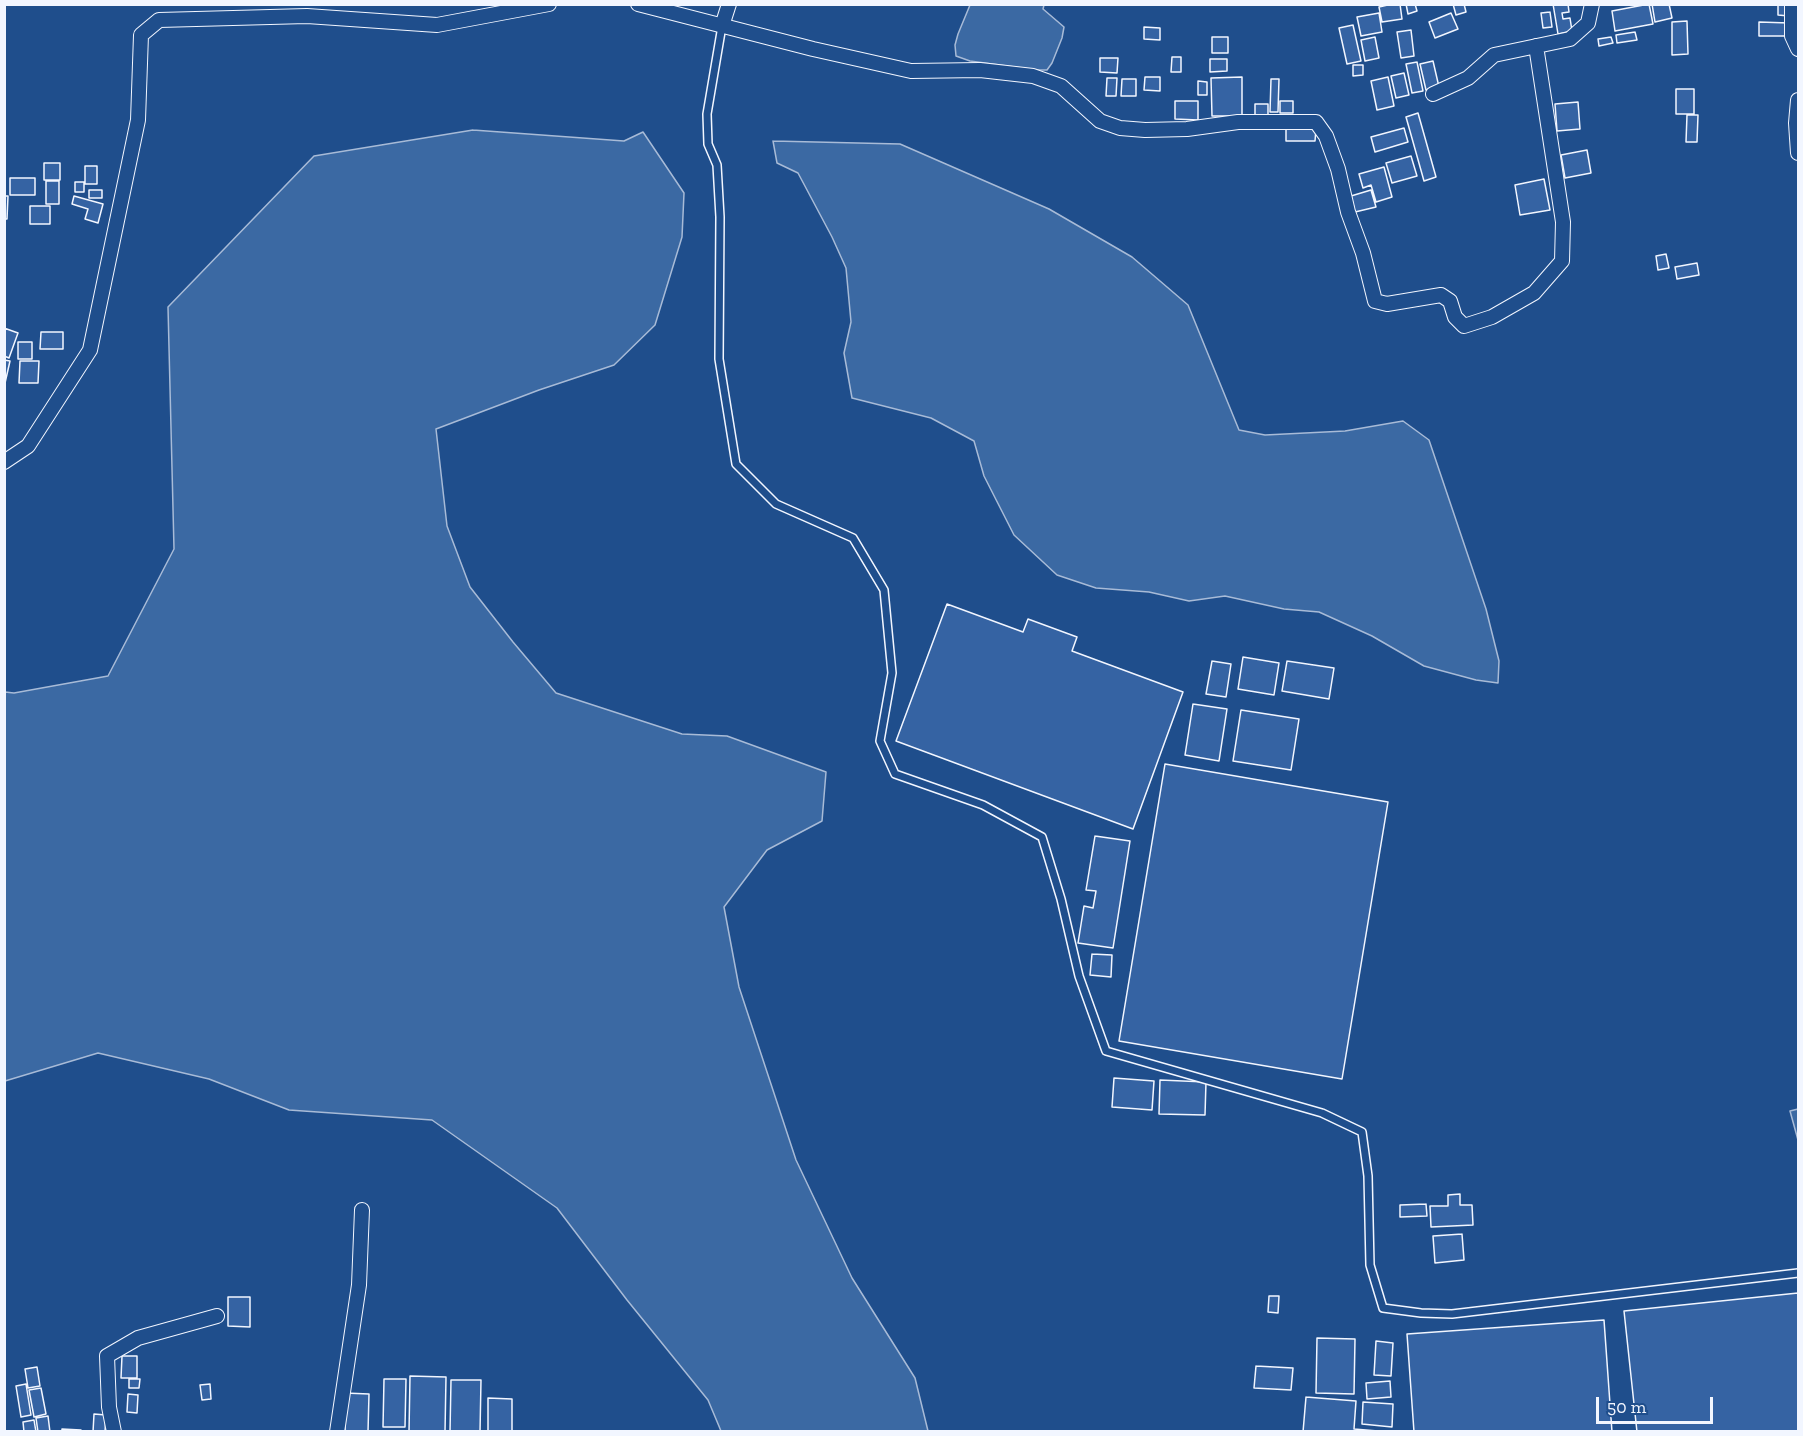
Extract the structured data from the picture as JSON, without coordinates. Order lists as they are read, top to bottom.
{
  "scale_bar": "50 m"
}
